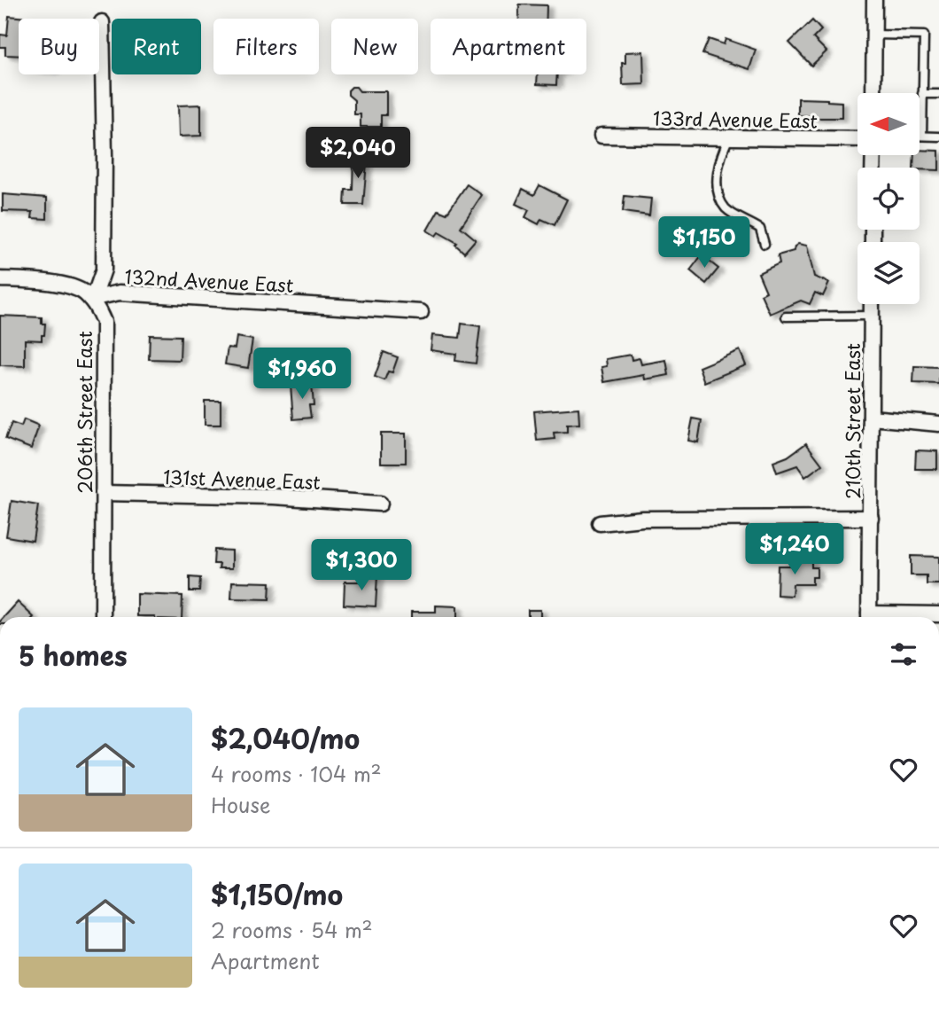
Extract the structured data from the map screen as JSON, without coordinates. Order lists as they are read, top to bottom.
{
  "streets": {
    "street": [
      "133rd Avenue East",
      "132nd Avenue East",
      "206th Street East",
      "210th Street East",
      "131st Avenue East"
    ]
  },
  "crossings": [
    ["132nd Avenue East", "206th Street East"],
    ["206th Street East", "131st Avenue East"]
  ],
  "north": "left",
  "page": {
    "chip": [
      "Buy",
      "Rent",
      "Filters",
      "New",
      "Apartment"
    ],
    "price": [
      "$2,040",
      "$1,150",
      "$1,960",
      "$1,240",
      "$1,300"
    ],
    "heading": "5 homes",
    "list": [
      {
        "name": "$2,040/mo",
        "note": "4 rooms · 104 m² · House"
      },
      {
        "name": "$1,150/mo",
        "note": "2 rooms · 54 m² · Apartment"
      }
    ]
  }
}
